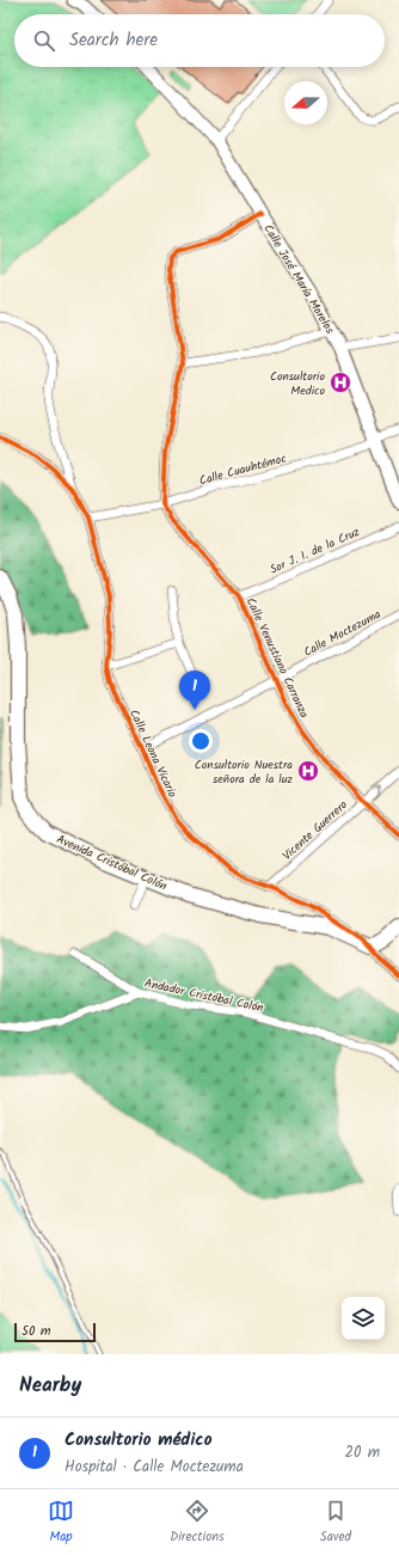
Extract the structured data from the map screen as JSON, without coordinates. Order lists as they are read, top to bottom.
{
  "streets": {
    "main road": ["Calle José María Morelos", "Avenida Cristóbal Colón"],
    "street": [
      "Calle Cuauhtémoc",
      "Sor J. I. de la Cruz",
      "Calle Moctezuma",
      "Calle Venustiano Carranza",
      "Calle Leona Vicario",
      "Vicente Guerrero",
      "Andador Cristóbal Colón"
    ]
  },
  "crossings": [
    ["Calle José María Morelos", "Calle Cuauhtémoc"],
    ["Calle Cuauhtémoc", "Calle Venustiano Carranza"],
    ["Calle Cuauhtémoc", "Calle Leona Vicario"],
    ["Sor J. I. de la Cruz", "Calle Venustiano Carranza"],
    ["Calle Moctezuma", "Calle Venustiano Carranza"],
    ["Calle Moctezuma", "Calle Leona Vicario"],
    ["Calle Venustiano Carranza", "Vicente Guerrero"],
    ["Calle Leona Vicario", "Vicente Guerrero"],
    ["Calle Leona Vicario", "Avenida Cristóbal Colón"]
  ],
  "places": {
    "hospital": ["Consultorio Medico", "Consultorio Nuestra señora de la luz"]
  },
  "scale_bar": "50 m",
  "north": "left",
  "page": {
    "search": "Search here",
    "pins": "1",
    "scale": "50 m",
    "heading": "Nearby",
    "list": [
      {
        "mark": "1",
        "name": "Consultorio médico",
        "note": "Hospital · Calle Moctezuma",
        "value": "20 m"
      }
    ],
    "nav": ["Map", "Directions", "Saved"]
  }
}
